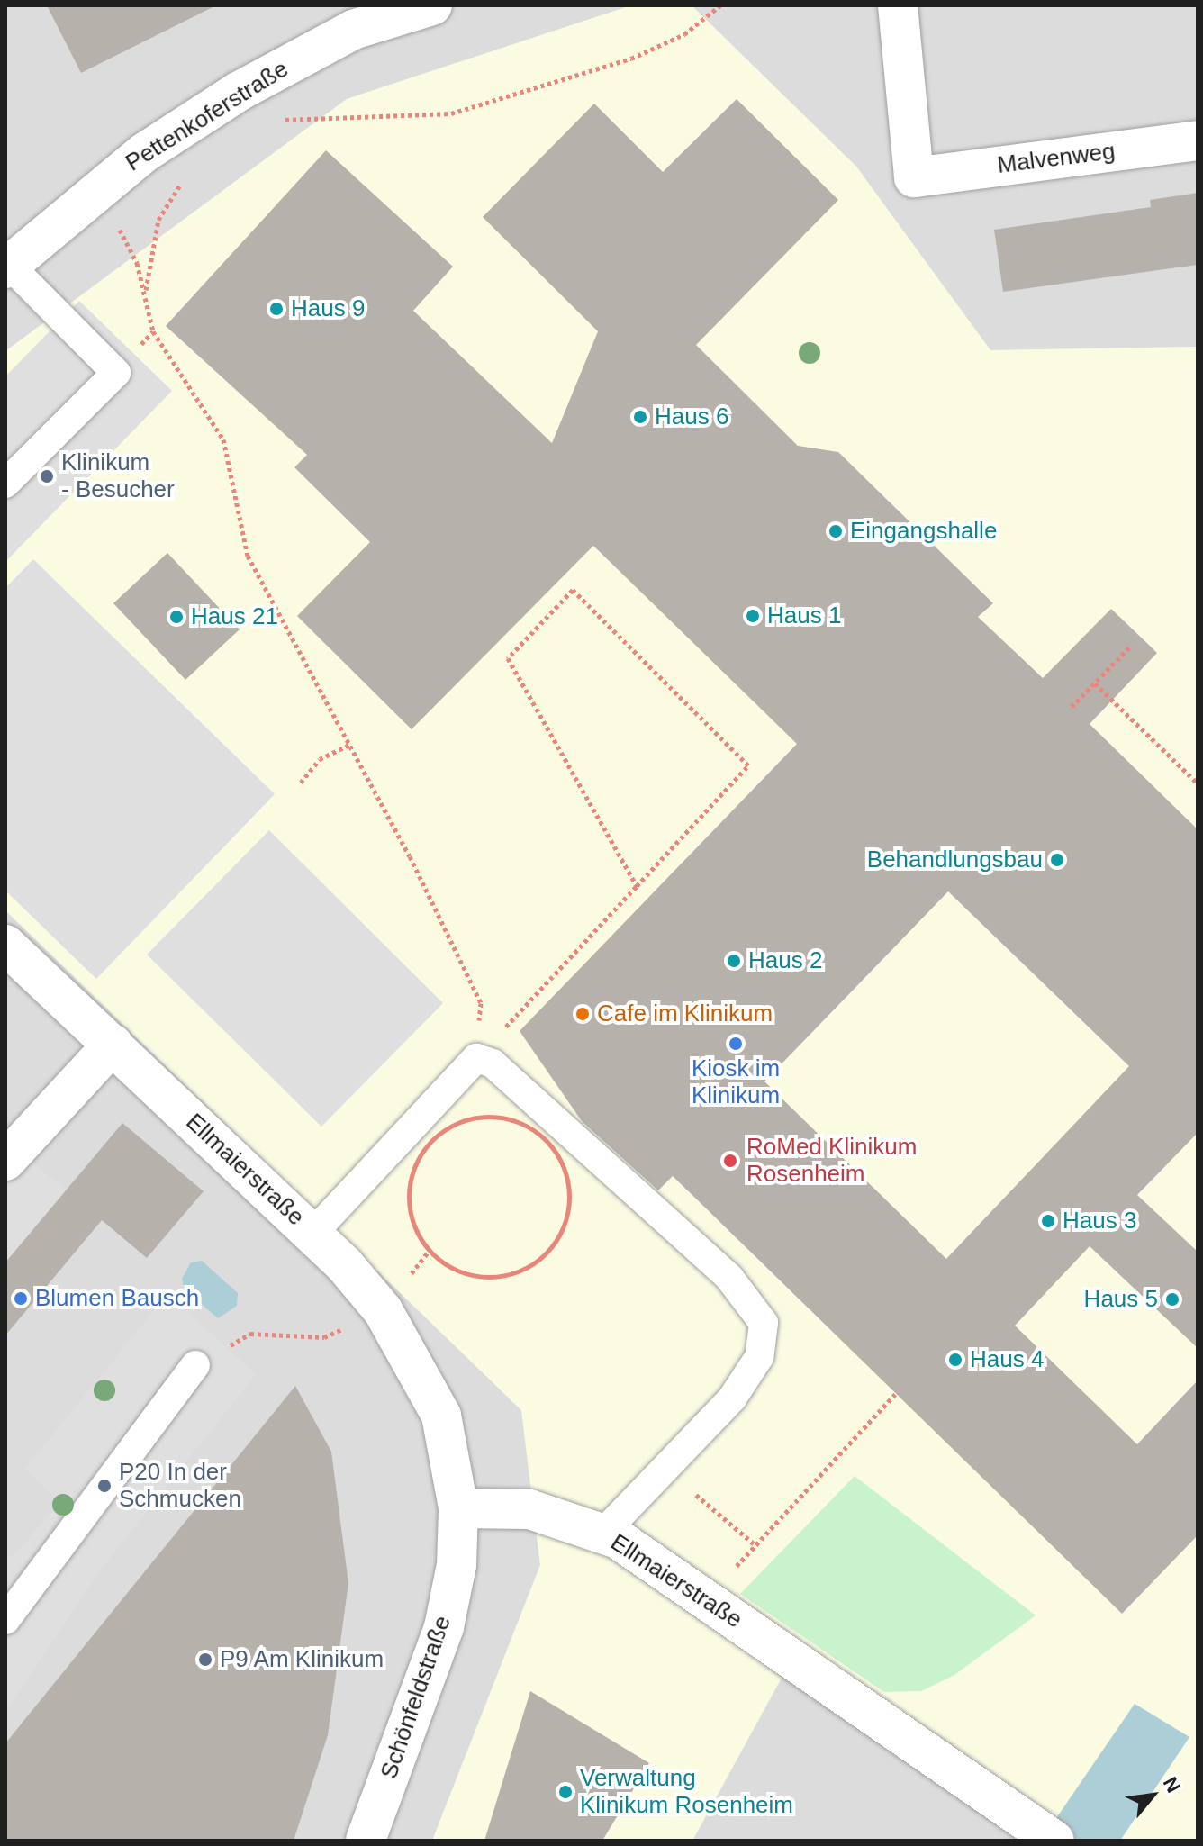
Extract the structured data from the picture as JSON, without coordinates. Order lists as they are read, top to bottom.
{
  "streets": {
    "street": [
      "Pettenkoferstraße",
      "Malvenweg",
      "Ellmaierstraße",
      "Schönfeldstraße"
    ]
  },
  "crossings": [
    ["Ellmaierstraße", "Schönfeldstraße"]
  ],
  "places": [
    "Haus 9",
    "Haus 6",
    "Klinikum - Besucher",
    "Eingangshalle",
    "Haus 1",
    "Haus 21",
    "Behandlungsbau",
    "Haus 2",
    "Cafe im Klinikum",
    "Kiosk im Klinikum",
    "RoMed Klinikum Rosenheim",
    "Haus 3",
    "Blumen Bausch",
    "Haus 5",
    "Haus 4",
    "P20 In der Schmucken",
    "P9 Am Klinikum",
    "Verwaltung Klinikum Rosenheim"
  ],
  "north": "top right"
}
